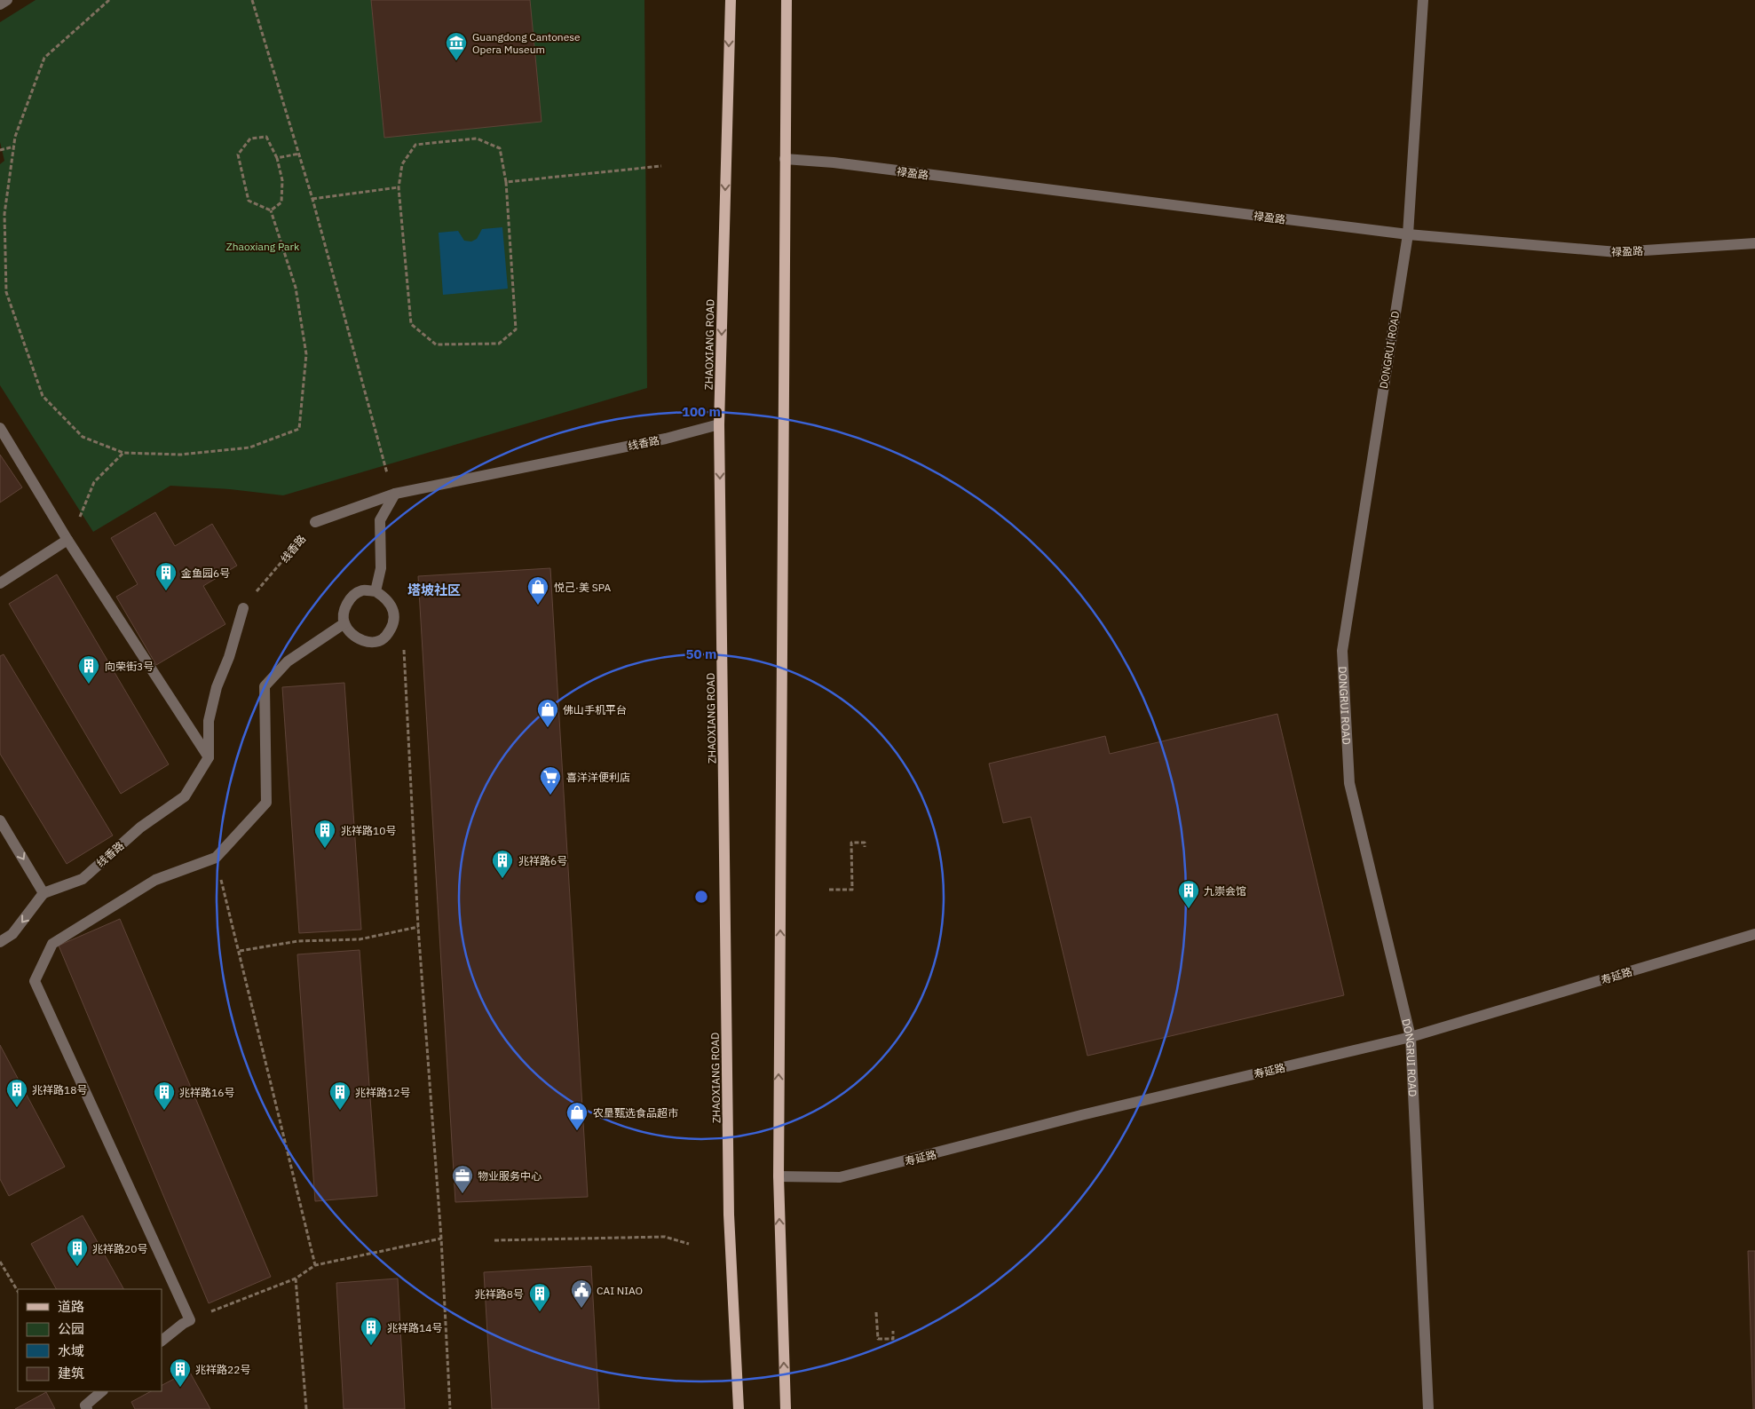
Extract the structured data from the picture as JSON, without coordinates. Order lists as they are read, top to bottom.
{
  "streets": {
    "main road": ["ZHAOXIANG ROAD"],
    "street": [
      "禄盈路",
      "DONGRUI ROAD",
      "线香路",
      "寿延路"
    ]
  },
  "crossings": [
    ["禄盈路", "DONGRUI ROAD"],
    ["ZHAOXIANG ROAD", "线香路"],
    ["DONGRUI ROAD", "寿延路"]
  ],
  "districts": ["塔坡社区"],
  "parks": ["Zhaoxiang Park"],
  "places": {
    "museum": ["Guangdong Cantonese Opera Museum"],
    "building": [
      "金鱼园6号",
      "向荣街3号",
      "兆祥路10号",
      "兆祥路6号",
      "九崇会馆",
      "兆祥路18号",
      "兆祥路16号",
      "兆祥路12号",
      "兆祥路20号",
      "兆祥路8号",
      "兆祥路14号",
      "兆祥路22号"
    ],
    "shop": ["悦己·美 SPA", "佛山手机平台", "农垦甄选食品超市"],
    "supermarket": ["喜洋洋便利店"],
    "office": ["物业服务中心"],
    "public building": ["CAI NIAO"]
  },
  "legend": [
    "道路",
    "公园",
    "水域",
    "建筑"
  ],
  "rings": ["100 m", "50 m"]
}
